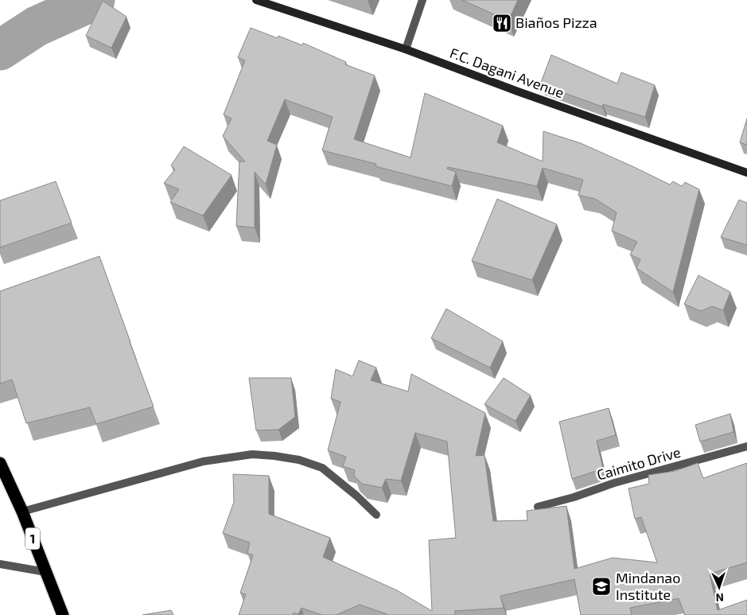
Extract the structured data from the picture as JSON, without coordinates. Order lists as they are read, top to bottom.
{
  "streets": {
    "highway": ["1"],
    "street": ["F.C. Dagani Avenue", "Caimito Drive"]
  },
  "places": {
    "restaurant": ["Biaños Pizza"],
    "school or university": ["Mindanao Institute"]
  },
  "north": "bottom"
}
